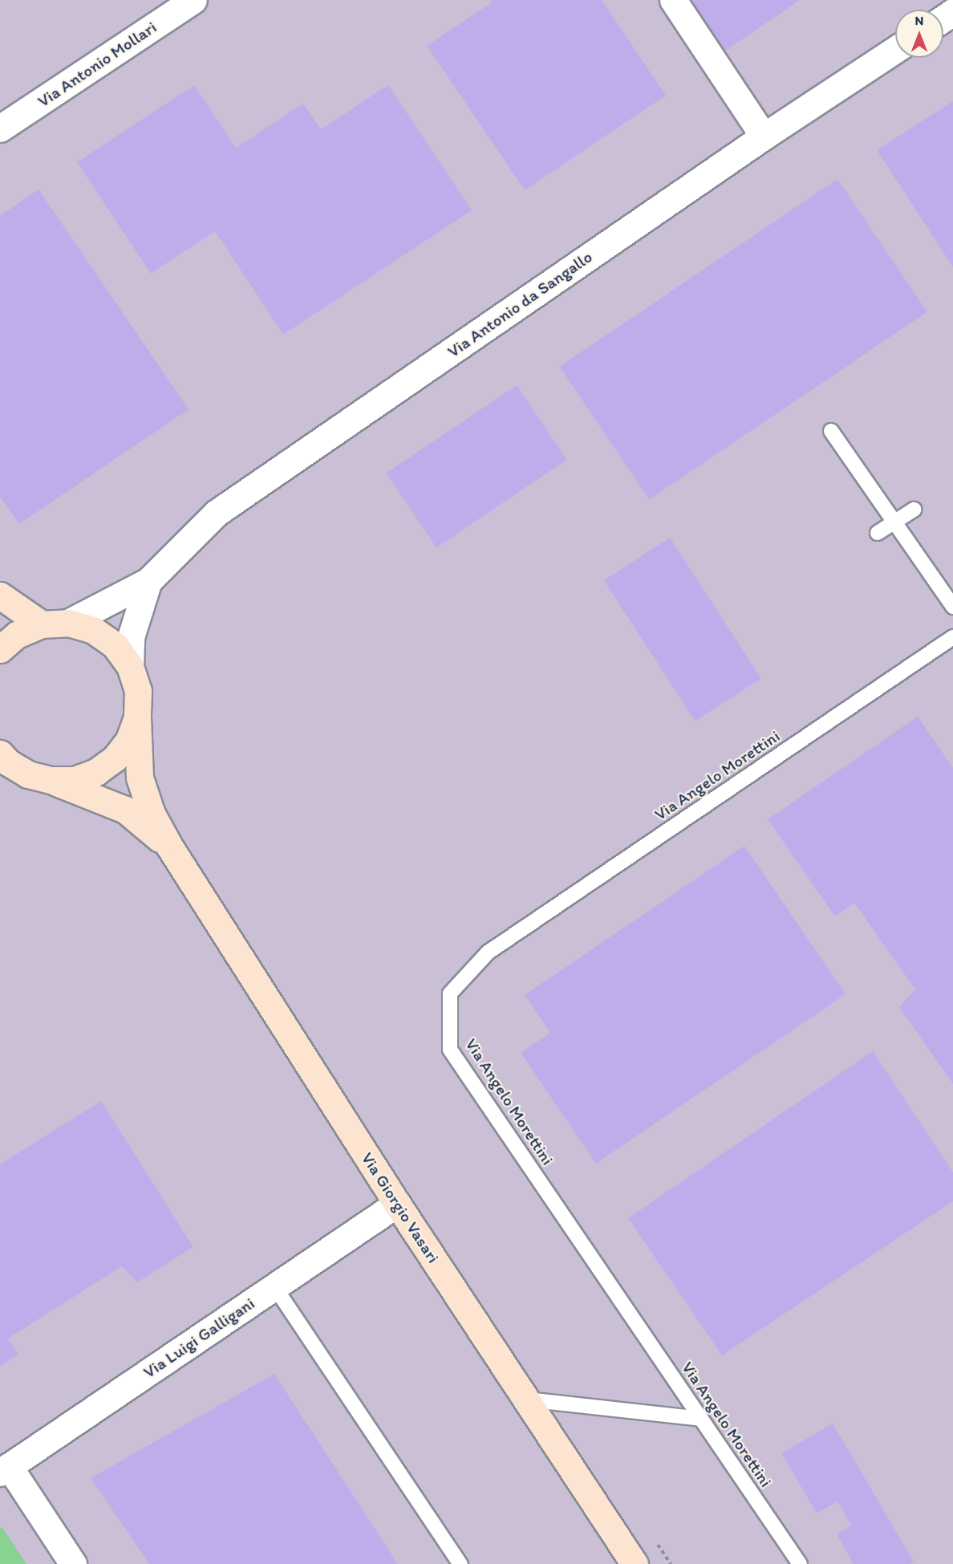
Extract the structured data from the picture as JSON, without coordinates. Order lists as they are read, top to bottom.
{
  "streets": {
    "main road": ["Via Antonio da Sangallo", "Via Giorgio Vasari"],
    "street": ["Via Antonio Mollari", "Via Luigi Galligani"],
    "lane": ["Via Angelo Morettini"]
  },
  "crossings": [
    ["Via Antonio da Sangallo", "Via Giorgio Vasari"],
    ["Via Giorgio Vasari", "Via Luigi Galligani"]
  ],
  "north": "top"
}
